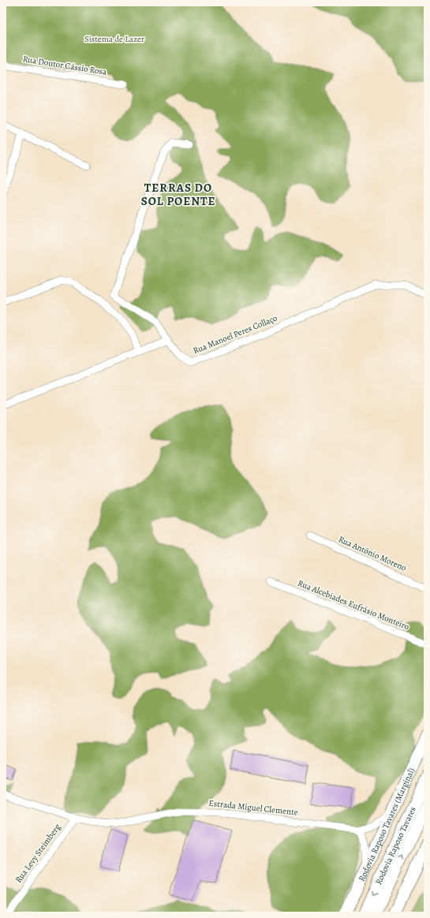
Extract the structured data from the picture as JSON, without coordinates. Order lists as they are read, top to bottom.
{
  "streets": {
    "highway": ["Rodovia Raposo Tavares (Marginal)", "Rodovia Raposo Tavares"],
    "street": [
      "Rua Doutor Cássio Rosa",
      "Rua Manoel Peres Collaço",
      "Rua Antônio Moreno",
      "Rua Alcebíades Eufrásio Monteiro",
      "Estrada Miguel Clemente",
      "Rua Levy Steimberg"
    ]
  },
  "crossings": [
    ["Estrada Miguel Clemente", "Rodovia Raposo Tavares (Marginal)"],
    ["Estrada Miguel Clemente", "Rua Levy Steimberg"]
  ],
  "districts": ["TERRAS DO SOL POENTE"],
  "parks": ["Sistema de Lazer"]
}
